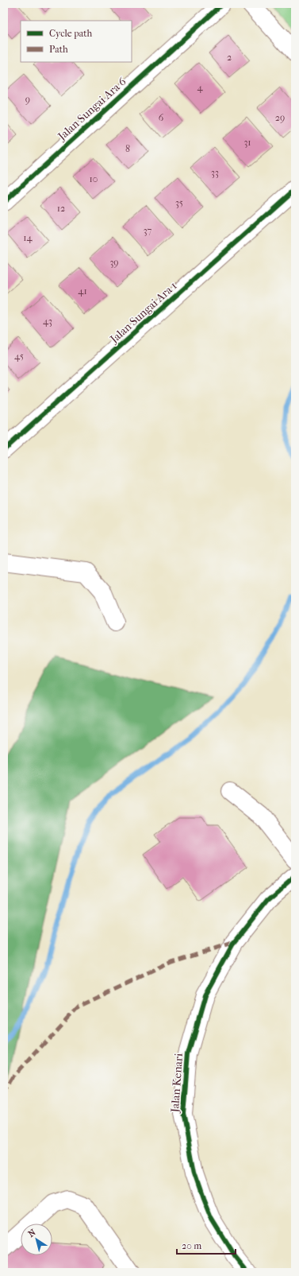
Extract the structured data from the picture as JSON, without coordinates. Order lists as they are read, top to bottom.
{
  "streets": {
    "street": ["Jalan Sungai Ara 6", "Jalan Sungai Ara 1", "Jalan Kenari"]
  },
  "house_numbers": [
    "2",
    "4",
    "9",
    "6",
    "29",
    "31",
    "8",
    "33",
    "10",
    "35",
    "12",
    "37",
    "14",
    "39",
    "41",
    "43",
    "45"
  ],
  "legend": ["Cycle path", "Path"],
  "scale_bar": "20 m",
  "north": "top left"
}
